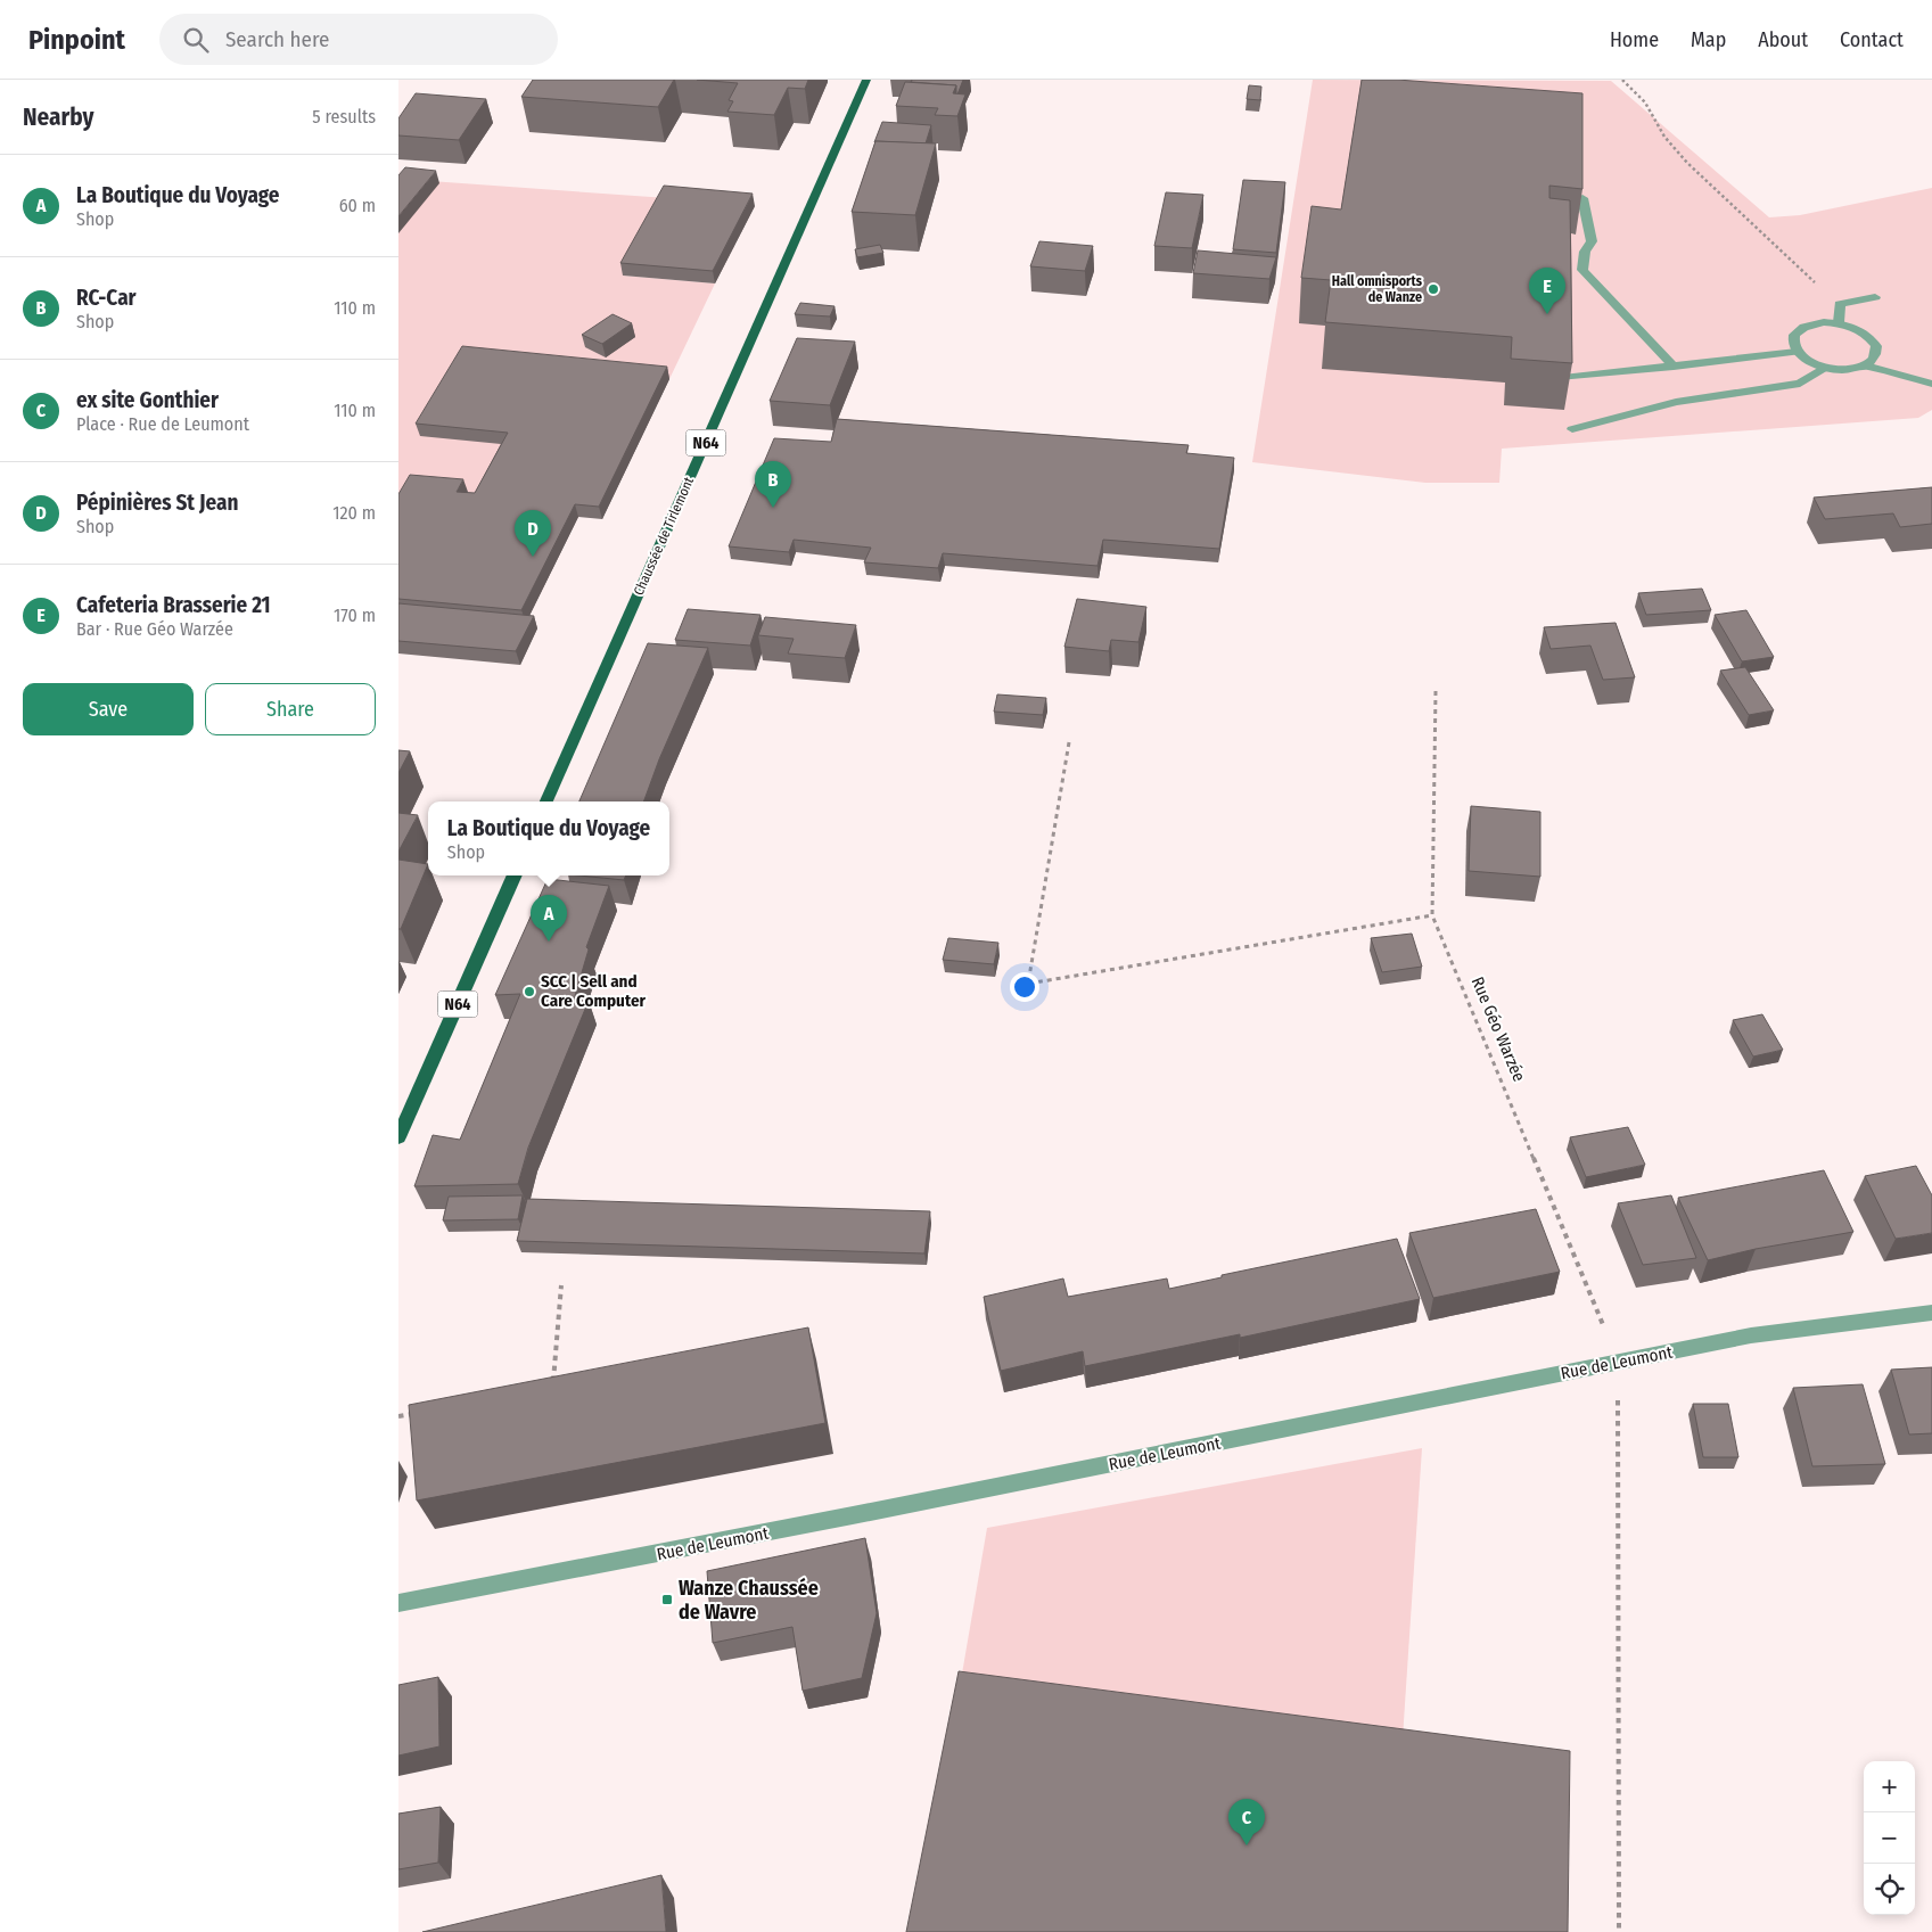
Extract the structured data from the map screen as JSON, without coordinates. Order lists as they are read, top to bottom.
{
  "streets": {
    "main road": ["N64", "Chaussée de Tirlemont"],
    "street": ["Rue de Leumont"],
    "path": ["Rue Géo Warzée"]
  },
  "crossings": [
    ["Rue Géo Warzée", "Rue de Leumont"]
  ],
  "places": {
    "other": ["Hall omnisports de Wanze", "SCC | Sell and Care Computer"],
    "transit": ["Wanze Chaussée de Wavre"]
  },
  "page": {
    "header": "Pinpoint",
    "search": "Search here",
    "nav": [
      "Home",
      "Map",
      "About",
      "Contact"
    ],
    "heading": ["Nearby", "5 results"],
    "list": [
      {
        "mark": "A",
        "name": "La Boutique du Voyage",
        "note": "Shop",
        "value": "60 m"
      },
      {
        "mark": "B",
        "name": "RC-Car",
        "note": "Shop",
        "value": "110 m"
      },
      {
        "mark": "C",
        "name": "ex site Gonthier",
        "note": "Place · Rue de Leumont",
        "value": "110 m"
      },
      {
        "mark": "D",
        "name": "Pépinières St Jean",
        "note": "Shop",
        "value": "120 m"
      },
      {
        "mark": "E",
        "name": "Cafeteria Brasserie 21",
        "note": "Bar · Rue Géo Warzée",
        "value": "170 m"
      }
    ],
    "pins": [
      "E",
      "B",
      "D",
      "A",
      "C"
    ],
    "buttons": ["Save", "Share"],
    "popup": ["La Boutique du Voyage", "Shop"],
    "map_buttons": ["+", "−"]
  }
}
